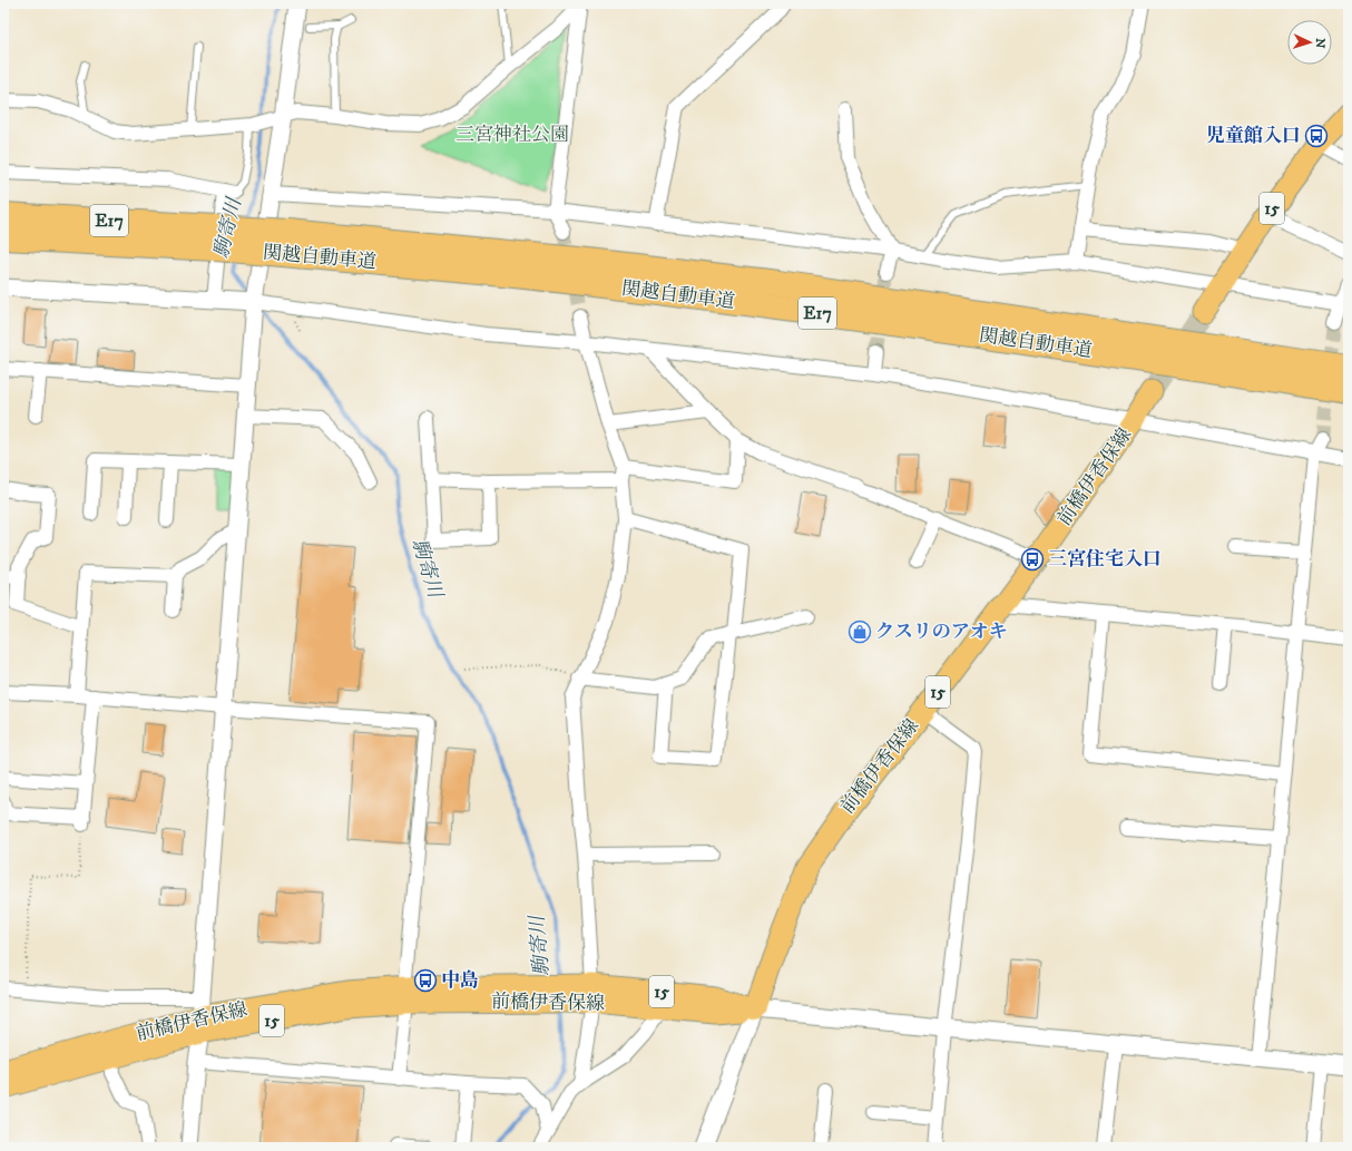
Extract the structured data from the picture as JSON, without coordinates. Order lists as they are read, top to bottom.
{
  "streets": {
    "highway": ["E17", "関越自動車道"],
    "main road": ["15", "前橋伊香保線"]
  },
  "water": ["駒寄川"],
  "parks": ["三宮神社公園"],
  "places": {
    "bus stop": ["児童館入口", "三宮住宅入口", "中島"],
    "shop": ["クスリのアオキ"]
  },
  "north": "right"
}
